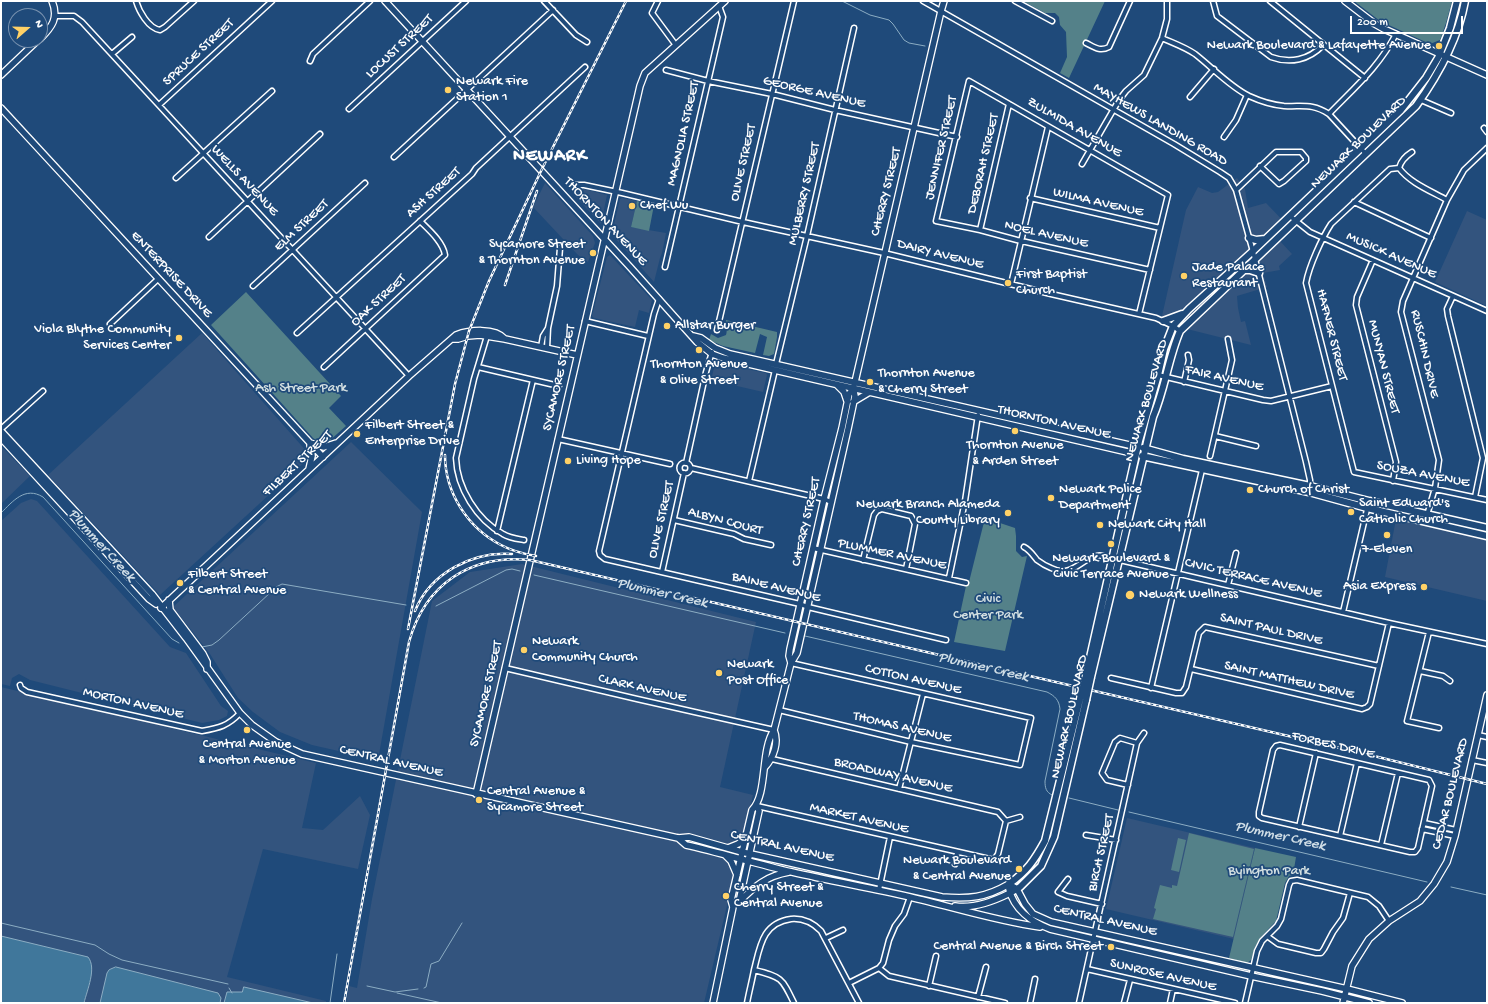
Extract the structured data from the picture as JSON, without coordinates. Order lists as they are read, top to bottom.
{
  "streets": {
    "main road": ["NEWARK BOULEVARD", "THORNTON AVENUE"],
    "street": [
      "LOCUST STREET",
      "SPRUCE STREET",
      "GEORGE AVENUE",
      "MAYHEWS LANDING ROAD",
      "ZULMIDA AVENUE",
      "MAGNOLIA STREET",
      "JENNIFER STREET",
      "OLIVE STREET",
      "DEBORAH STREET",
      "WELLS AVENUE",
      "CHERRY STREET",
      "ASH STREET",
      "MULBERRY STREET",
      "WILMA AVENUE",
      "ELM STREET",
      "NOEL AVENUE",
      "DAIRY AVENUE",
      "MUSICK AVENUE",
      "ENTERPRISE DRIVE",
      "OAK STREET",
      "HAFNER STREET",
      "RUSCHIN DRIVE",
      "MUNYAN STREET",
      "SYCAMORE STREET",
      "FAIR AVENUE",
      "FILBERT STREET",
      "SOUZA AVENUE",
      "ALBYN COURT",
      "PLUMMER AVENUE",
      "CIVIC TERRACE AVENUE",
      "BAINE AVENUE",
      "SAINT PAUL DRIVE",
      "COTTON AVENUE",
      "SAINT MATTHEW DRIVE",
      "CLARK AVENUE",
      "MORTON AVENUE",
      "THOMAS AVENUE",
      "FORBES DRIVE",
      "CENTRAL AVENUE",
      "BROADWAY AVENUE",
      "CEDAR BOULEVARD",
      "MARKET AVENUE",
      "BIRCH STREET",
      "SUNROSE AVENUE"
    ]
  },
  "crossings": [
    ["LOCUST STREET", "THORNTON AVENUE"],
    ["SPRUCE STREET", "WELLS AVENUE"],
    ["GEORGE AVENUE", "MAGNOLIA STREET"],
    ["GEORGE AVENUE", "JENNIFER STREET"],
    ["GEORGE AVENUE", "OLIVE STREET"],
    ["GEORGE AVENUE", "CHERRY STREET"],
    ["GEORGE AVENUE", "MULBERRY STREET"],
    ["MAYHEWS LANDING ROAD", "NEWARK BOULEVARD"],
    ["MAYHEWS LANDING ROAD", "CHERRY STREET"],
    ["MAYHEWS LANDING ROAD", "THORNTON AVENUE"],
    ["MAYHEWS LANDING ROAD", "FAIR AVENUE"],
    ["ZULMIDA AVENUE", "JENNIFER STREET"],
    ["ZULMIDA AVENUE", "DEBORAH STREET"],
    ["ZULMIDA AVENUE", "WILMA AVENUE"],
    ["MAGNOLIA STREET", "DAIRY AVENUE"],
    ["MAGNOLIA STREET", "SYCAMORE STREET"],
    ["NEWARK BOULEVARD", "THORNTON AVENUE"],
    ["NEWARK BOULEVARD", "DAIRY AVENUE"],
    ["NEWARK BOULEVARD", "MUSICK AVENUE"],
    ["NEWARK BOULEVARD", "FAIR AVENUE"],
    ["NEWARK BOULEVARD", "CIVIC TERRACE AVENUE"],
    ["NEWARK BOULEVARD", "CENTRAL AVENUE"],
    ["JENNIFER STREET", "NOEL AVENUE"],
    ["OLIVE STREET", "THORNTON AVENUE"],
    ["OLIVE STREET", "DAIRY AVENUE"],
    ["OLIVE STREET", "ALBYN COURT"],
    ["OLIVE STREET", "BAINE AVENUE"],
    ["DEBORAH STREET", "NOEL AVENUE"],
    ["WELLS AVENUE", "ASH STREET"],
    ["WELLS AVENUE", "ELM STREET"],
    ["WELLS AVENUE", "OAK STREET"],
    ["WELLS AVENUE", "FILBERT STREET"],
    ["CHERRY STREET", "THORNTON AVENUE"],
    ["CHERRY STREET", "DAIRY AVENUE"],
    ["CHERRY STREET", "PLUMMER AVENUE"],
    ["CHERRY STREET", "BAINE AVENUE"],
    ["CHERRY STREET", "COTTON AVENUE"],
    ["CHERRY STREET", "CLARK AVENUE"],
    ["CHERRY STREET", "THOMAS AVENUE"],
    ["CHERRY STREET", "CENTRAL AVENUE"],
    ["CHERRY STREET", "BROADWAY AVENUE"],
    ["CHERRY STREET", "MARKET AVENUE"],
    ["ASH STREET", "THORNTON AVENUE"],
    ["ASH STREET", "OAK STREET"],
    ["MULBERRY STREET", "THORNTON AVENUE"],
    ["MULBERRY STREET", "DAIRY AVENUE"],
    ["THORNTON AVENUE", "RUSCHIN DRIVE"],
    ["THORNTON AVENUE", "SYCAMORE STREET"],
    ["DAIRY AVENUE", "SYCAMORE STREET"],
    ["MUSICK AVENUE", "HAFNER STREET"],
    ["MUSICK AVENUE", "RUSCHIN DRIVE"],
    ["MUSICK AVENUE", "MUNYAN STREET"],
    ["ENTERPRISE DRIVE", "FILBERT STREET"],
    ["HAFNER STREET", "FAIR AVENUE"],
    ["HAFNER STREET", "SOUZA AVENUE"],
    ["RUSCHIN DRIVE", "SOUZA AVENUE"],
    ["MUNYAN STREET", "SOUZA AVENUE"],
    ["SYCAMORE STREET", "CLARK AVENUE"],
    ["SYCAMORE STREET", "CENTRAL AVENUE"],
    ["FILBERT STREET", "CENTRAL AVENUE"],
    ["CIVIC TERRACE AVENUE", "SAINT MATTHEW DRIVE"],
    ["SAINT PAUL DRIVE", "SAINT MATTHEW DRIVE"],
    ["COTTON AVENUE", "THOMAS AVENUE"],
    ["MORTON AVENUE", "CENTRAL AVENUE"],
    ["CENTRAL AVENUE", "CEDAR BOULEVARD"],
    ["CENTRAL AVENUE", "BIRCH STREET"],
    ["BROADWAY AVENUE", "MARKET AVENUE"],
    ["BIRCH STREET", "SUNROSE AVENUE"]
  ],
  "districts": ["NEWARK"],
  "water": ["Plummer Creek"],
  "parks": ["Ash Street Park", "Civic Center Park", "Byington Park"],
  "places": [
    "Newark Boulevard & Lafayette Avenue",
    "Newark Fire Station 1",
    "Chef Wu",
    "Sycamore Street & Thornton Avenue",
    "Jade Palace Restaurant",
    "First Baptist Church",
    "Allstar Burger",
    "Viola Blythe Community Services Center",
    "Thornton Avenue & Olive Street",
    "Thornton Avenue & Cherry Street",
    "Thornton Avenue & Arden Street",
    "Filbert Street & Enterprise Drive",
    "Living Hope",
    "Church of Christ",
    "Newark Police Department",
    "Saint Edward's Catholic Church",
    "Newark Branch Alameda County Library",
    "Newark City Hall",
    "7-Eleven",
    "Newark Boulevard & Civic Terrace Avenue",
    "Filbert Street & Central Avenue",
    "Asia Express",
    "Newark Wellness",
    "Newark Community Church",
    "Newark Post Office",
    "Central Avenue & Morton Avenue",
    "Central Avenue & Sycamore Street",
    "Newark Boulevard & Central Avenue",
    "Cherry Street & Central Avenue",
    "Central Avenue & Birch Street"
  ],
  "scale_bar": "200 m",
  "north": "right"
}
